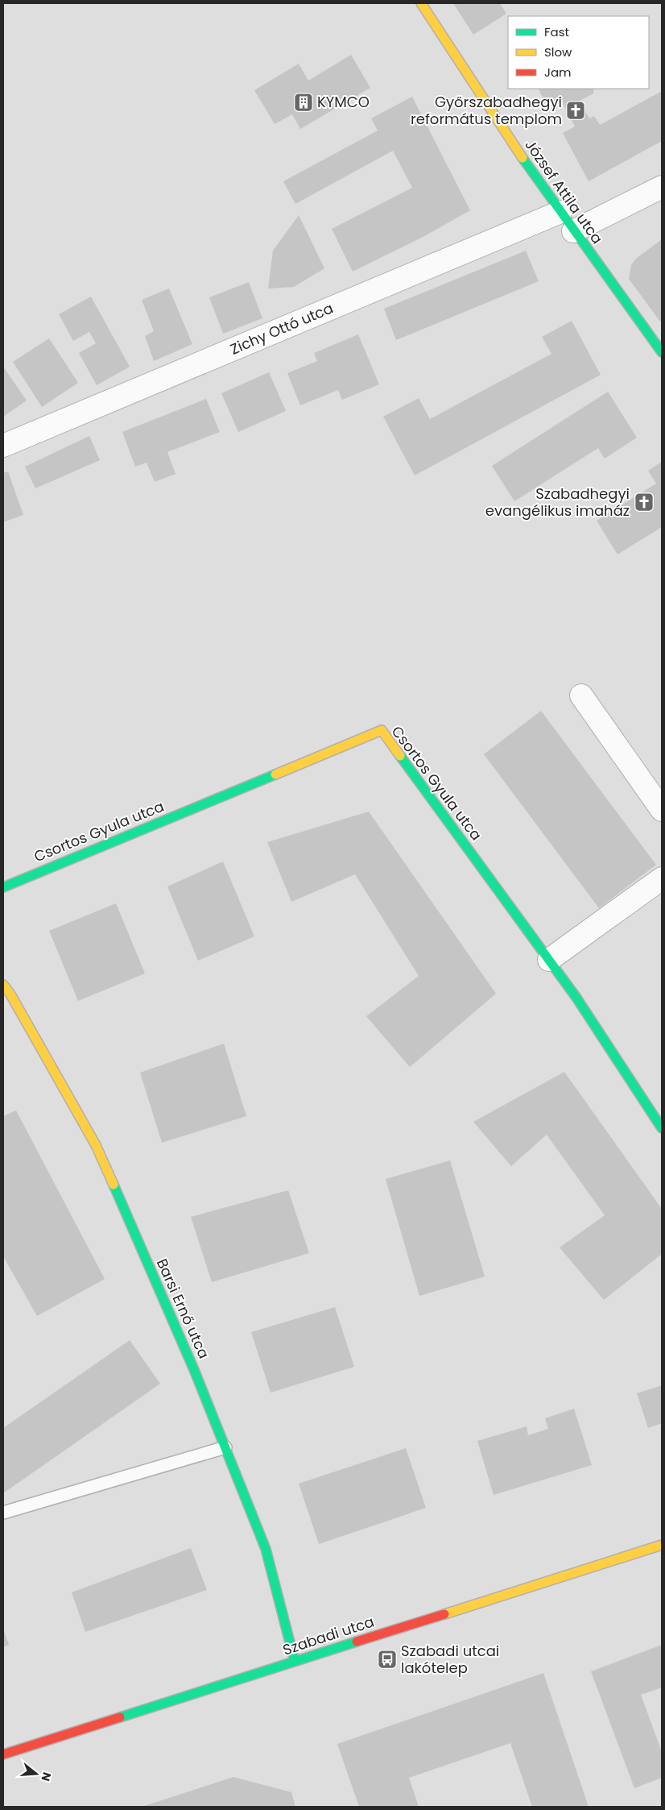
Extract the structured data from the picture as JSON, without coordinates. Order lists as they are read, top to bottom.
{
  "streets": {
    "street": [
      "József Attila utca",
      "Zichy Ottó utca",
      "Csortos Gyula utca",
      "Barsi Ernő utca",
      "Szabadi utca"
    ]
  },
  "crossings": [
    ["József Attila utca", "Zichy Ottó utca"],
    ["Barsi Ernő utca", "Szabadi utca"]
  ],
  "places": {
    "building": ["KYMCO"],
    "church": ["Győrszabadhegyi református templom", "Szabadhegyi evangélikus imaház"],
    "bus stop": ["Szabadi utcai lakótelep"]
  },
  "legend": ["Fast", "Slow", "Jam"],
  "north": "right"
}
